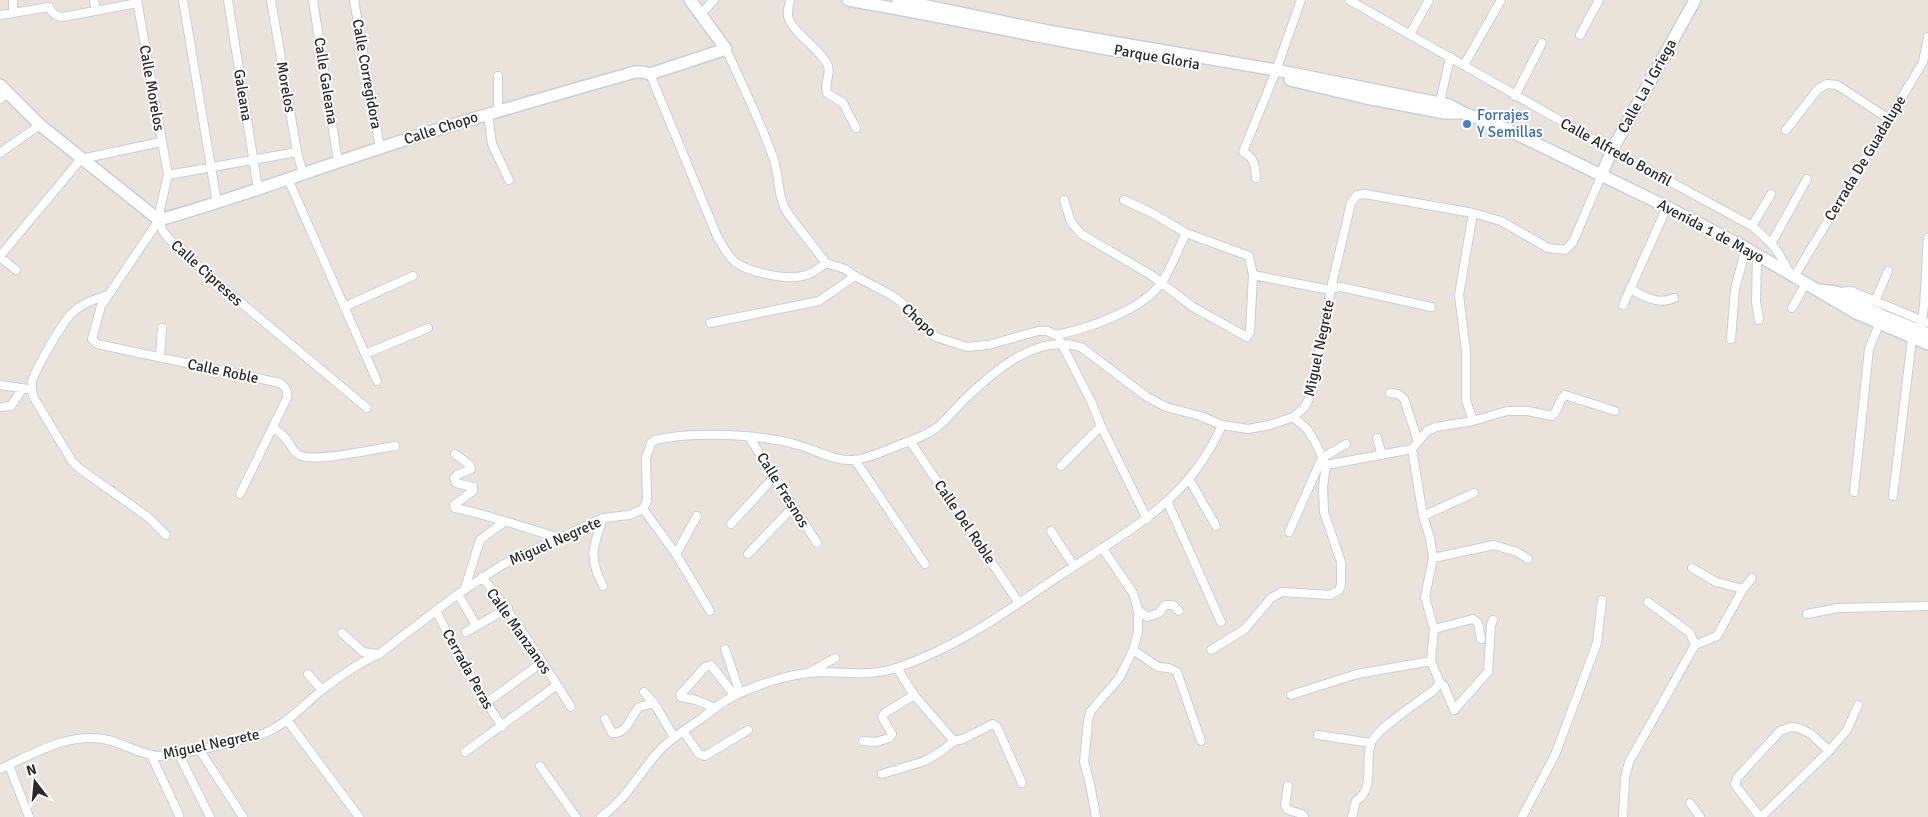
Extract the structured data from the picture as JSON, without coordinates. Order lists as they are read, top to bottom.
{
  "streets": {
    "main road": [
      "Parque Gloria",
      "Calle La I Griega",
      "Calle Chopo",
      "Avenida 1 de Mayo",
      "Calle Cipreses"
    ],
    "street": [
      "Calle Corregidora",
      "Calle Galeana",
      "Morelos",
      "Calle Morelos",
      "Galeana",
      "Calle Alfredo Bonfil",
      "Cerrada De Guadalupe",
      "Chopo",
      "Miguel Negrete",
      "Calle Roble",
      "Calle Fresnos",
      "Calle Del Roble",
      "Calle Manzanos",
      "Cerrada Peras"
    ]
  },
  "crossings": [
    ["Parque Gloria", "Calle La I Griega"],
    ["Parque Gloria", "Avenida 1 de Mayo"],
    ["Parque Gloria", "Miguel Negrete"],
    ["Calle Corregidora", "Calle Chopo"],
    ["Calle Galeana", "Calle Chopo"],
    ["Calle La I Griega", "Calle Alfredo Bonfil"],
    ["Calle La I Griega", "Avenida 1 de Mayo"],
    ["Calle La I Griega", "Miguel Negrete"],
    ["Morelos", "Calle Chopo"],
    ["Calle Morelos", "Calle Chopo"],
    ["Calle Morelos", "Calle Cipreses"],
    ["Galeana", "Calle Chopo"],
    ["Calle Chopo", "Calle Cipreses"],
    ["Calle Alfredo Bonfil", "Cerrada De Guadalupe"],
    ["Calle Alfredo Bonfil", "Avenida 1 de Mayo"],
    ["Cerrada De Guadalupe", "Avenida 1 de Mayo"],
    ["Avenida 1 de Mayo", "Miguel Negrete"],
    ["Miguel Negrete", "Calle Manzanos"],
    ["Miguel Negrete", "Cerrada Peras"],
    ["Calle Manzanos", "Cerrada Peras"]
  ],
  "places": ["Forrajes Y Semillas"],
  "north": "top"
}
